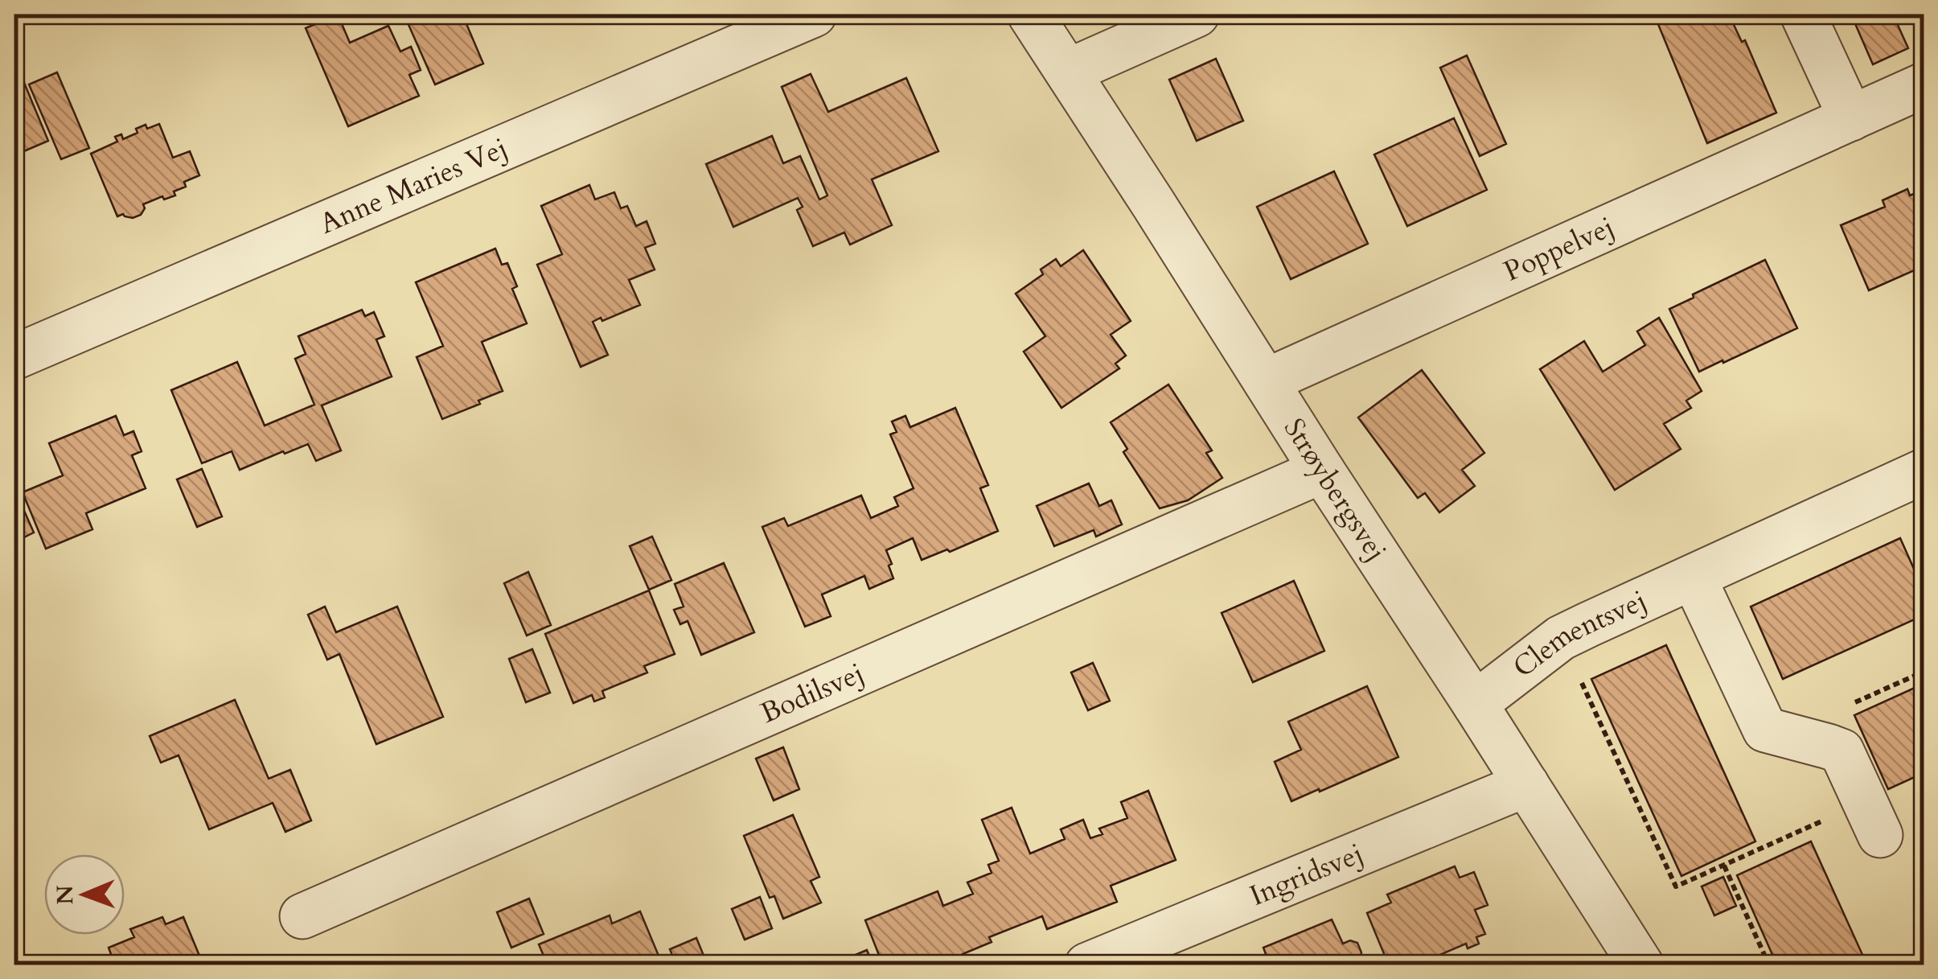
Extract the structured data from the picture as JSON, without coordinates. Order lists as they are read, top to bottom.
{
  "streets": {
    "street": [
      "Anne Maries Vej",
      "Poppelvej",
      "Strøybergsvej",
      "Clementsvej",
      "Bodilsvej",
      "Ingridsvej"
    ]
  },
  "crossings": [
    ["Poppelvej", "Strøybergsvej"],
    ["Strøybergsvej", "Clementsvej"],
    ["Strøybergsvej", "Bodilsvej"],
    ["Strøybergsvej", "Ingridsvej"]
  ],
  "north": "left"
}
